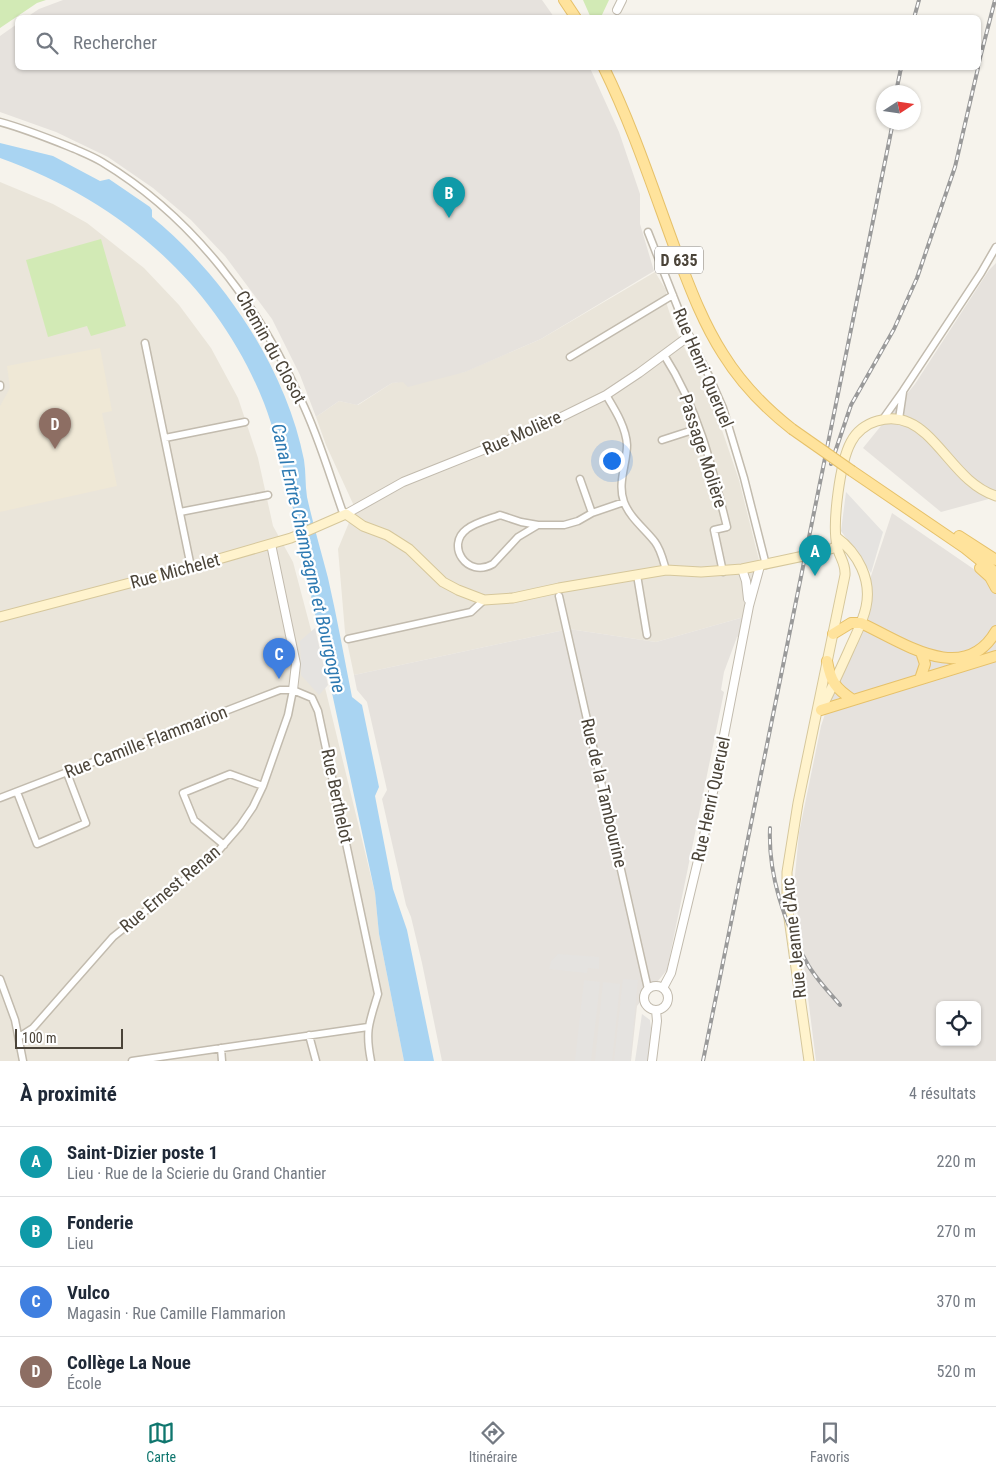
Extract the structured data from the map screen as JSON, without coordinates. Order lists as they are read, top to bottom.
{
  "streets": {
    "main road": ["D 635", "Rue Michelet", "Rue Jeanne d'Arc"],
    "street": [
      "Chemin du Closot",
      "Rue Henri Queruel",
      "Rue Molière",
      "Passage Molière",
      "Rue Camille Flammarion",
      "Rue de la Tambourine",
      "Rue Berthelot",
      "Rue Ernest Renan"
    ]
  },
  "crossings": [
    ["Chemin du Closot", "Rue Molière"],
    ["Chemin du Closot", "Rue Michelet"],
    ["Rue Henri Queruel", "Rue Molière"],
    ["Rue Henri Queruel", "Rue de la Tambourine"],
    ["Rue Molière", "Passage Molière"],
    ["Rue Molière", "Rue Michelet"],
    ["Rue Camille Flammarion", "Rue Berthelot"],
    ["Rue Camille Flammarion", "Rue Ernest Renan"],
    ["Rue Berthelot", "Rue Ernest Renan"]
  ],
  "water": ["Canal Entre Champagne et Bourgogne"],
  "scale_bar": "100 m",
  "north": "right",
  "page": {
    "search": "Rechercher",
    "pins": [
      "B",
      "D",
      "A",
      "C"
    ],
    "scale": "100 m",
    "heading": ["À proximité", "4 résultats"],
    "list": [
      {
        "mark": "A",
        "name": "Saint-Dizier poste 1",
        "note": "Lieu · Rue de la Scierie du Grand Chantier",
        "value": "220 m"
      },
      {
        "mark": "B",
        "name": "Fonderie",
        "note": "Lieu",
        "value": "270 m"
      },
      {
        "mark": "C",
        "name": "Vulco",
        "note": "Magasin · Rue Camille Flammarion",
        "value": "370 m"
      },
      {
        "mark": "D",
        "name": "Collège La Noue",
        "note": "École",
        "value": "520 m"
      }
    ],
    "nav": ["Carte", "Itinéraire", "Favoris"]
  }
}
